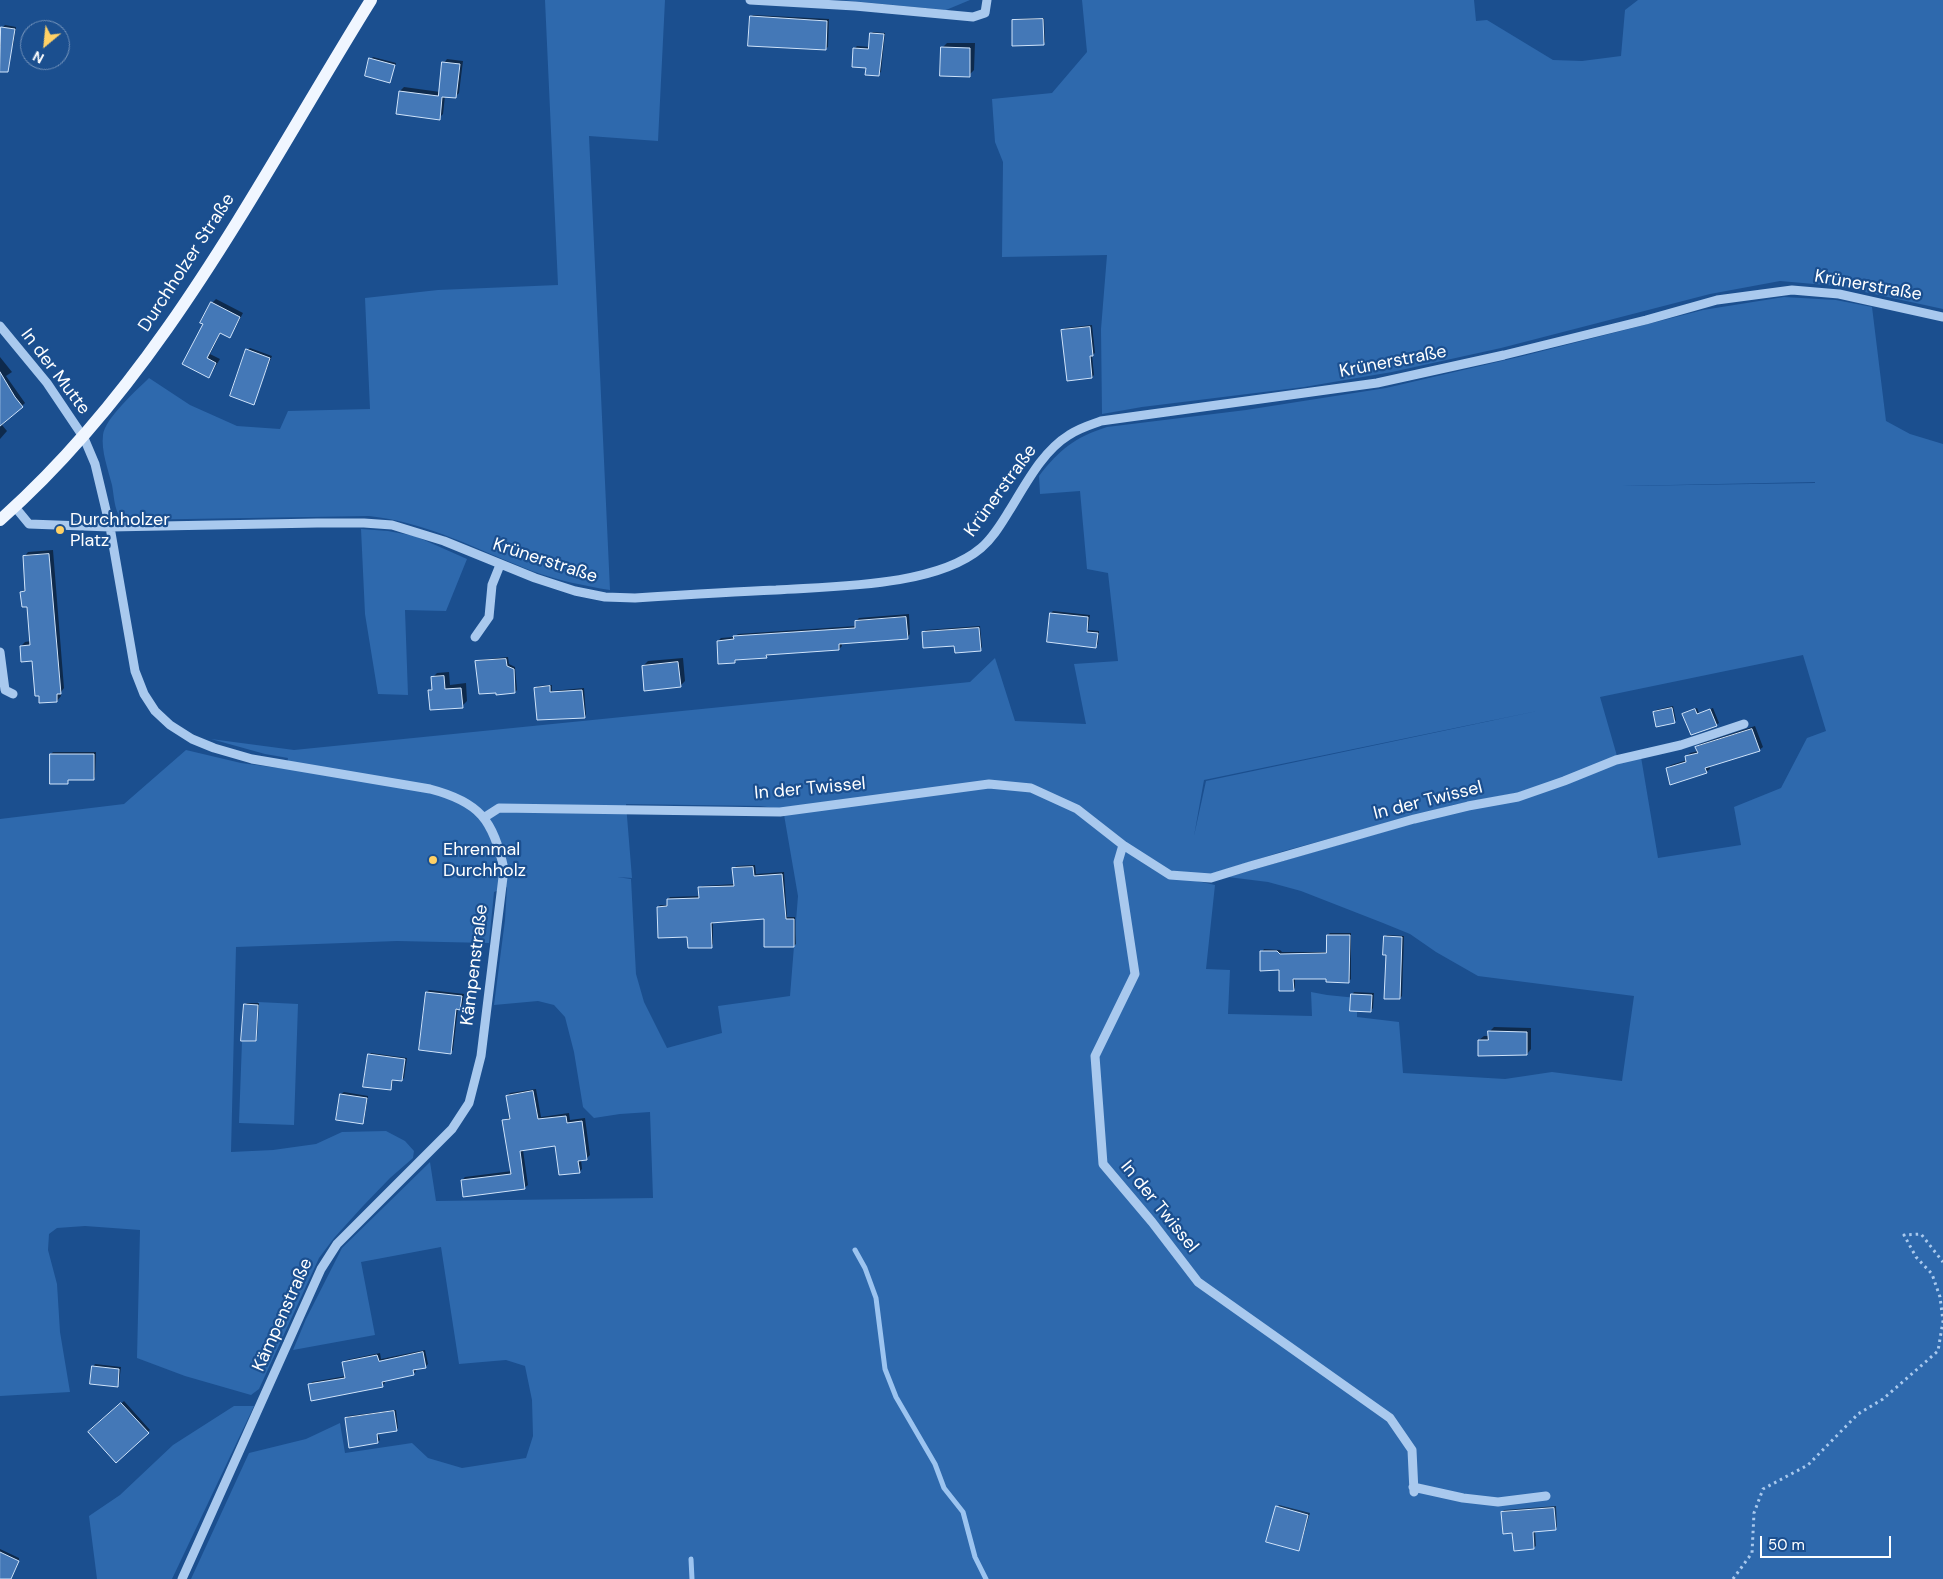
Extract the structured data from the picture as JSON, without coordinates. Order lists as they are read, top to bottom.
{
  "streets": {
    "main road": ["Durchholzer Straße"],
    "street": [
      "Krünerstraße",
      "In der Mutte",
      "In der Twissel",
      "Kämpenstraße"
    ]
  },
  "crossings": [
    ["Durchholzer Straße", "Krünerstraße"],
    ["Durchholzer Straße", "In der Mutte"],
    ["In der Twissel", "Kämpenstraße"]
  ],
  "places": ["Durchholzer Platz", "Ehrenmal Durchholz"],
  "scale_bar": "50 m",
  "north": "bottom left"
}
